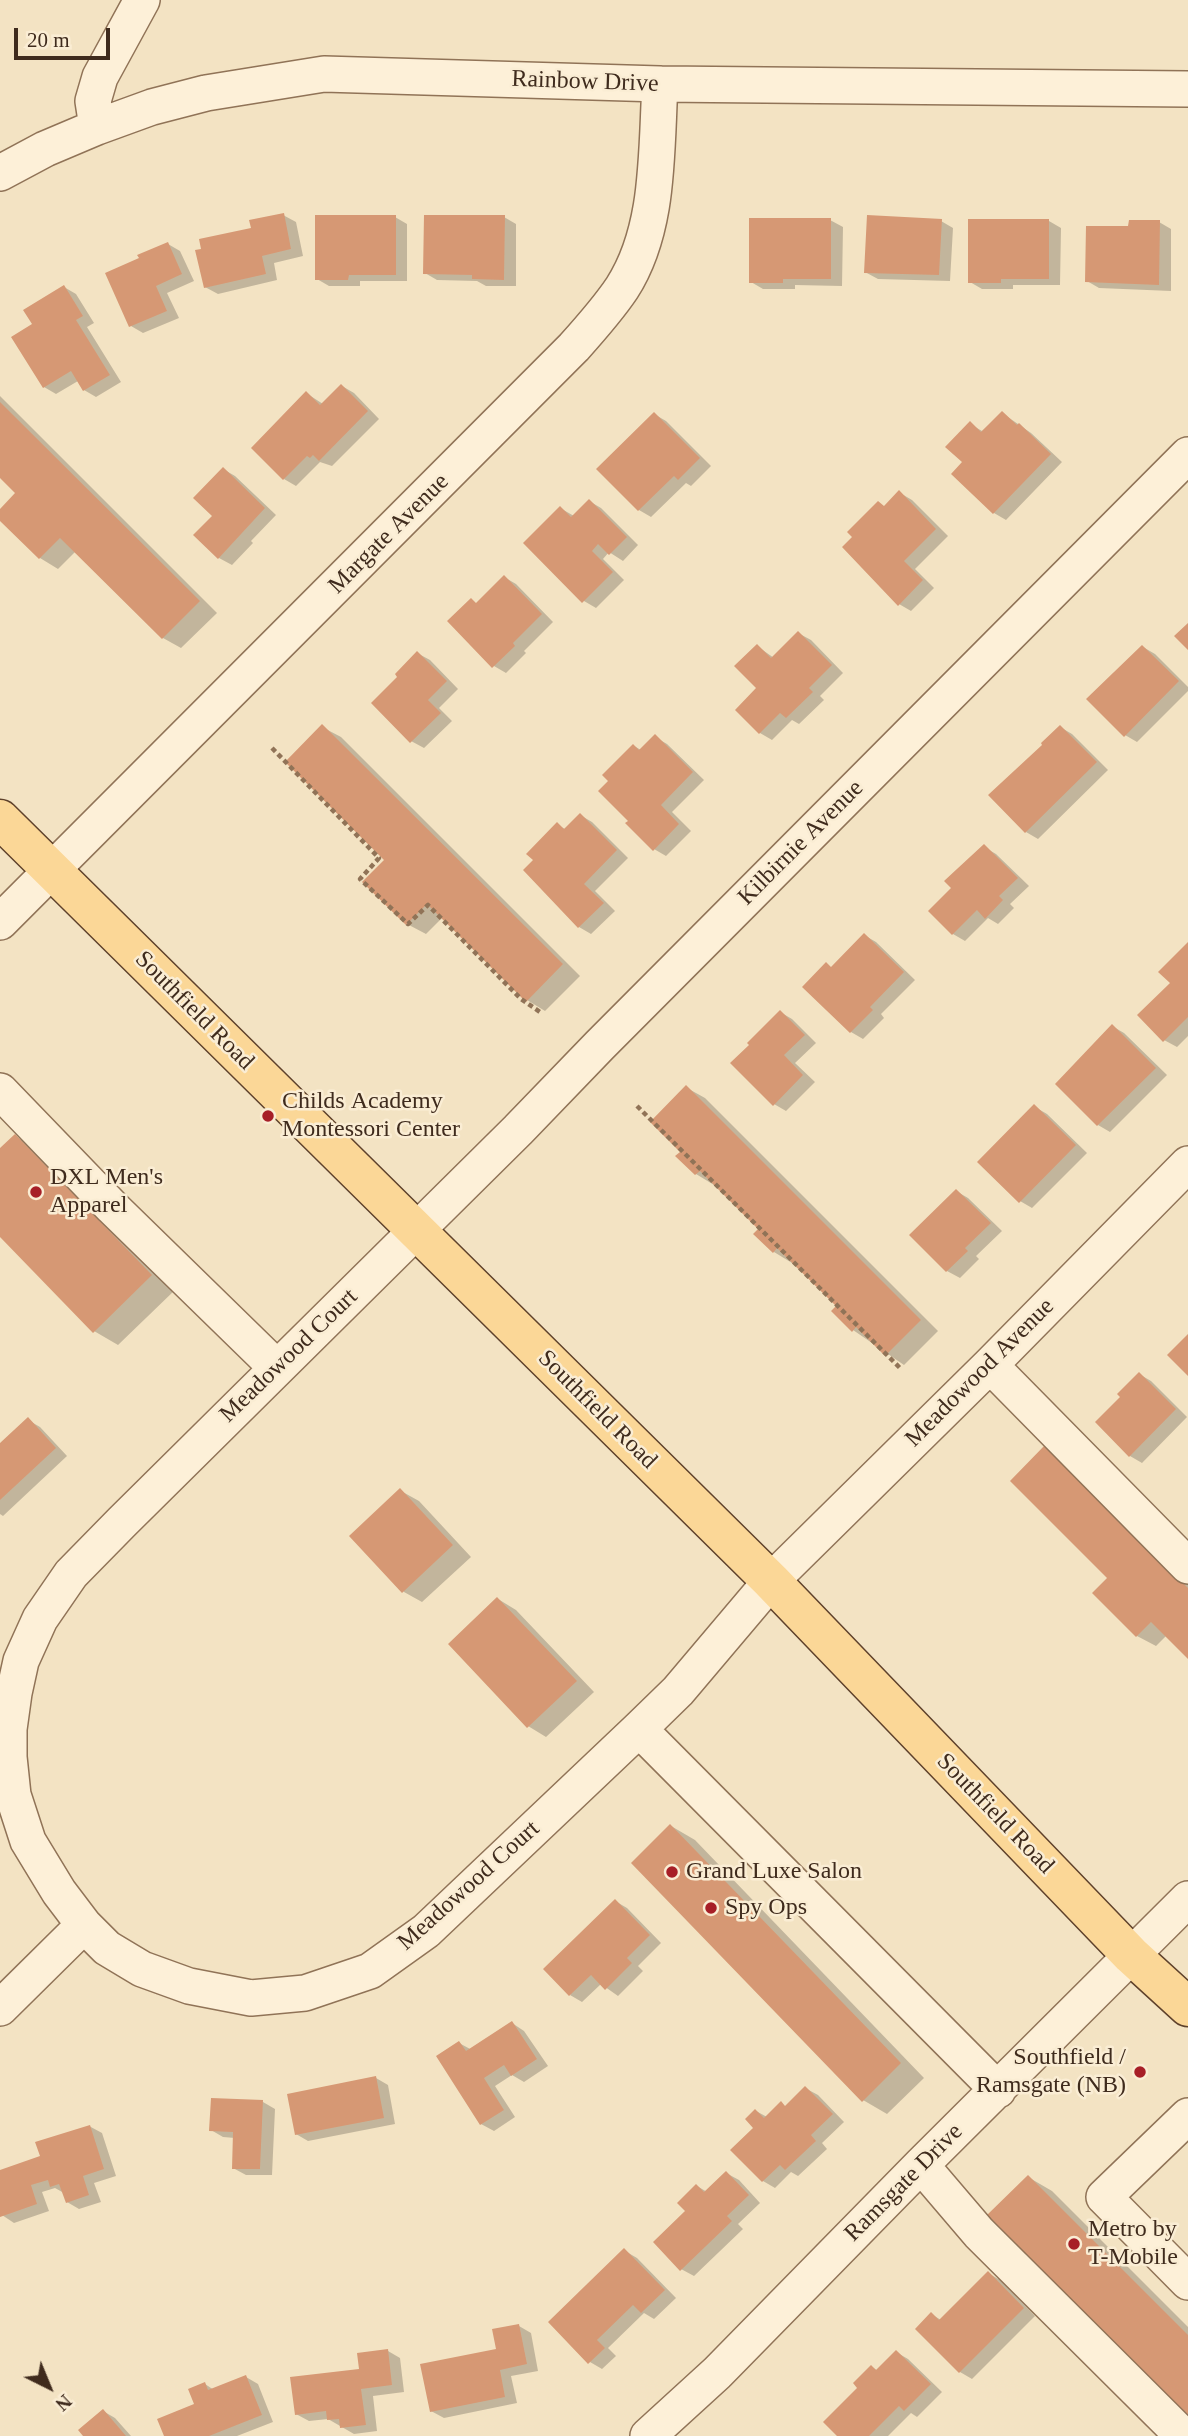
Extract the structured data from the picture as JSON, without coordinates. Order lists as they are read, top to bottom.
{
  "streets": {
    "main road": ["Southfield Road"],
    "street": [
      "Rainbow Drive",
      "Margate Avenue",
      "Kilbirnie Avenue",
      "Meadowood Court",
      "Meadowood Avenue",
      "Ramsgate Drive"
    ]
  },
  "crossings": [
    ["Rainbow Drive", "Margate Avenue"],
    ["Margate Avenue", "Southfield Road"],
    ["Kilbirnie Avenue", "Southfield Road"],
    ["Kilbirnie Avenue", "Meadowood Court"],
    ["Southfield Road", "Meadowood Court"],
    ["Southfield Road", "Meadowood Avenue"],
    ["Southfield Road", "Ramsgate Drive"],
    ["Meadowood Court", "Meadowood Avenue"]
  ],
  "places": [
    "Childs Academy Montessori Center",
    "DXL Men's Apparel",
    "Grand Luxe Salon",
    "Spy Ops",
    "Southfield / Ramsgate (NB)",
    "Metro by T-Mobile"
  ],
  "scale_bar": "20 m",
  "north": "bottom right"
}
